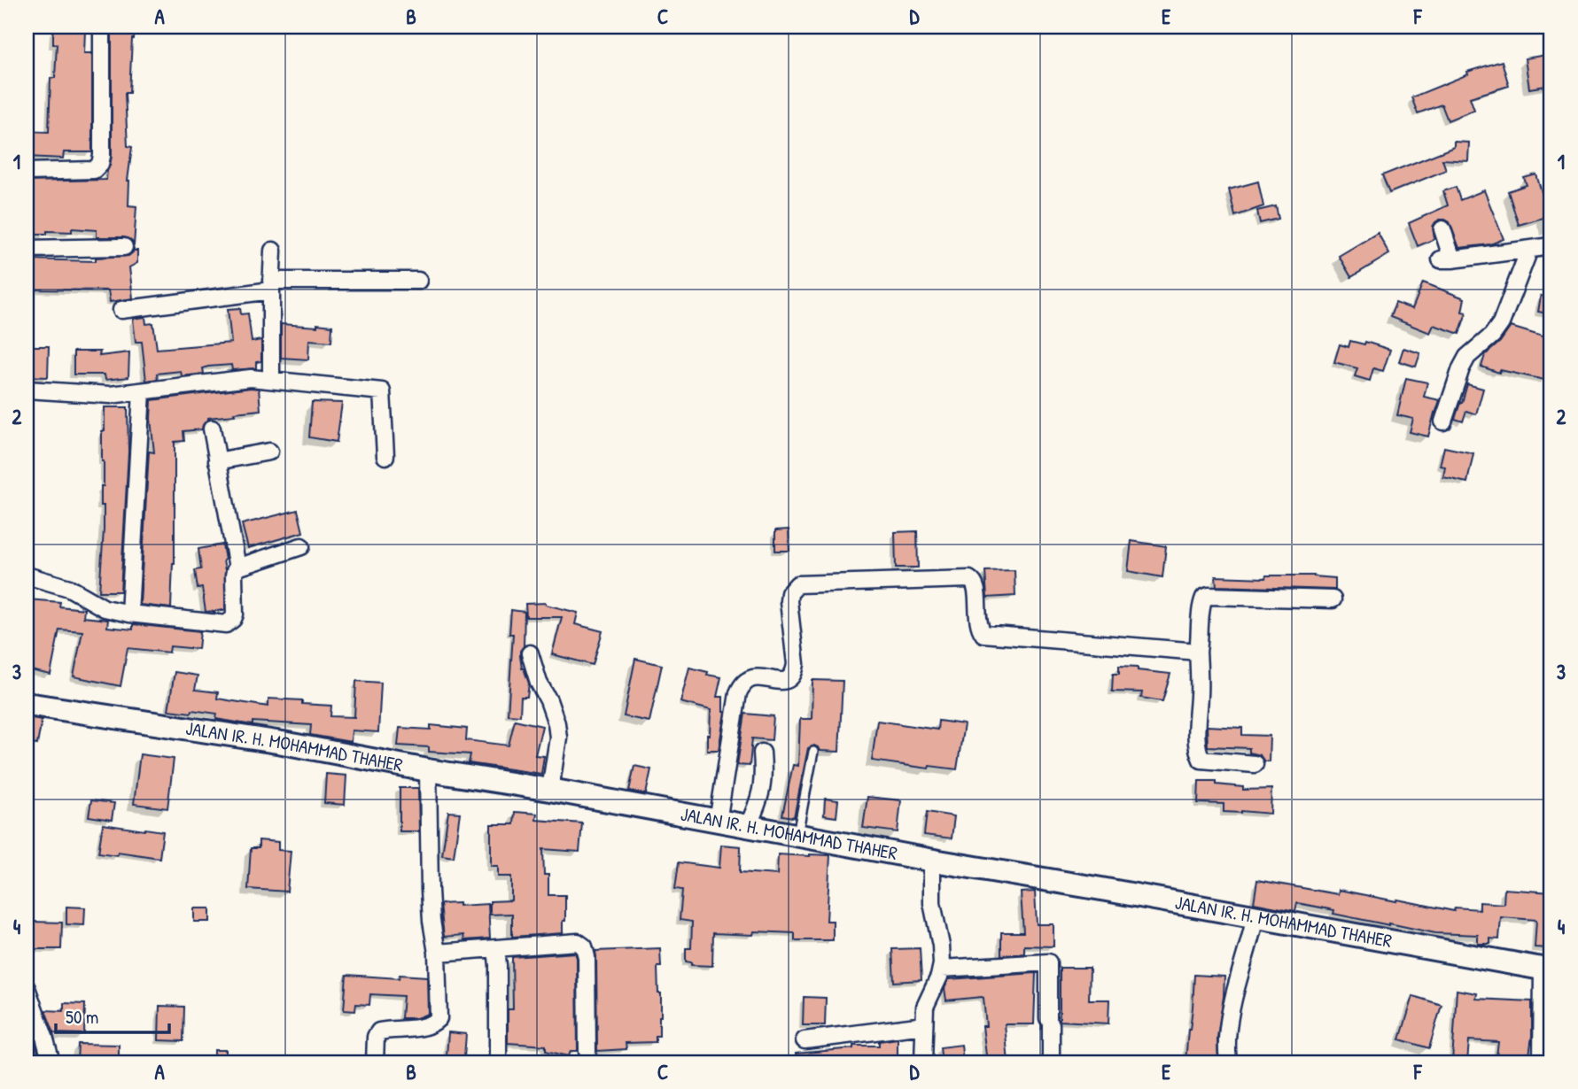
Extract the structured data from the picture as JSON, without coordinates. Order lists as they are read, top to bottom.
{
  "streets": {
    "main road": ["JALAN IR. H. MOHAMMAD THAHER"]
  },
  "scale_bar": "50 m",
  "grid": {
    "columns": [
      "A",
      "B",
      "C",
      "D",
      "E",
      "F"
    ],
    "rows": [
      "1",
      "2",
      "3",
      "4"
    ]
  }
}
